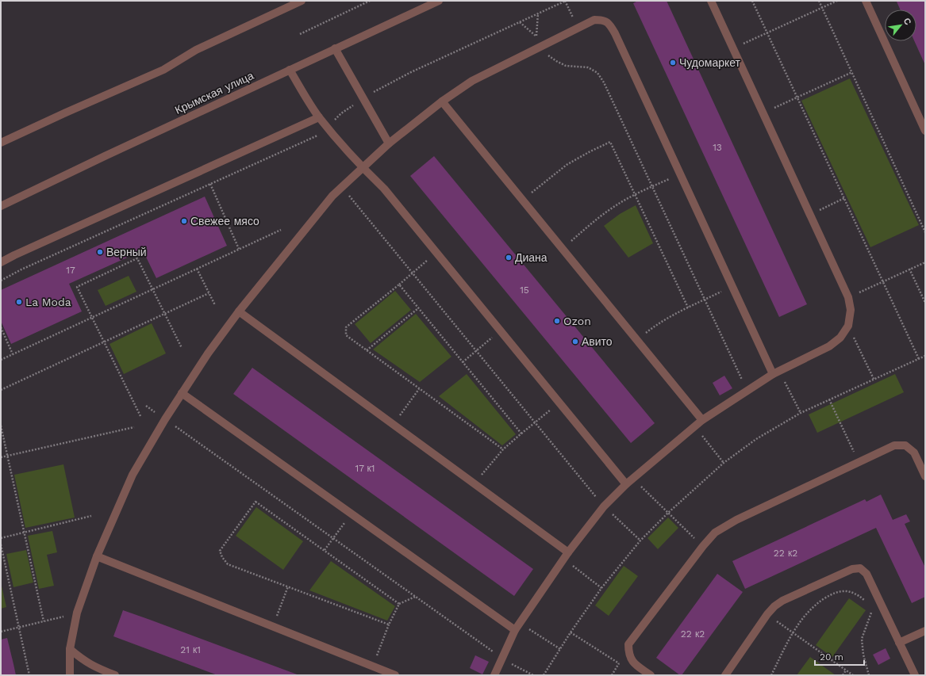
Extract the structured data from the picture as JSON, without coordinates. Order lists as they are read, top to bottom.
{
  "streets": {
    "street": ["Крымская улица"]
  },
  "places": [
    "Чудомаркет",
    "Свежее мясо",
    "Верный",
    "Диана",
    "La Moda",
    "Ozon",
    "Авито"
  ],
  "house_numbers": [
    "13",
    "17",
    "15",
    "17 к1",
    "22 к2",
    "22 к2",
    "21 к1"
  ],
  "scale_bar": "20 m",
  "north": "top right"
}
